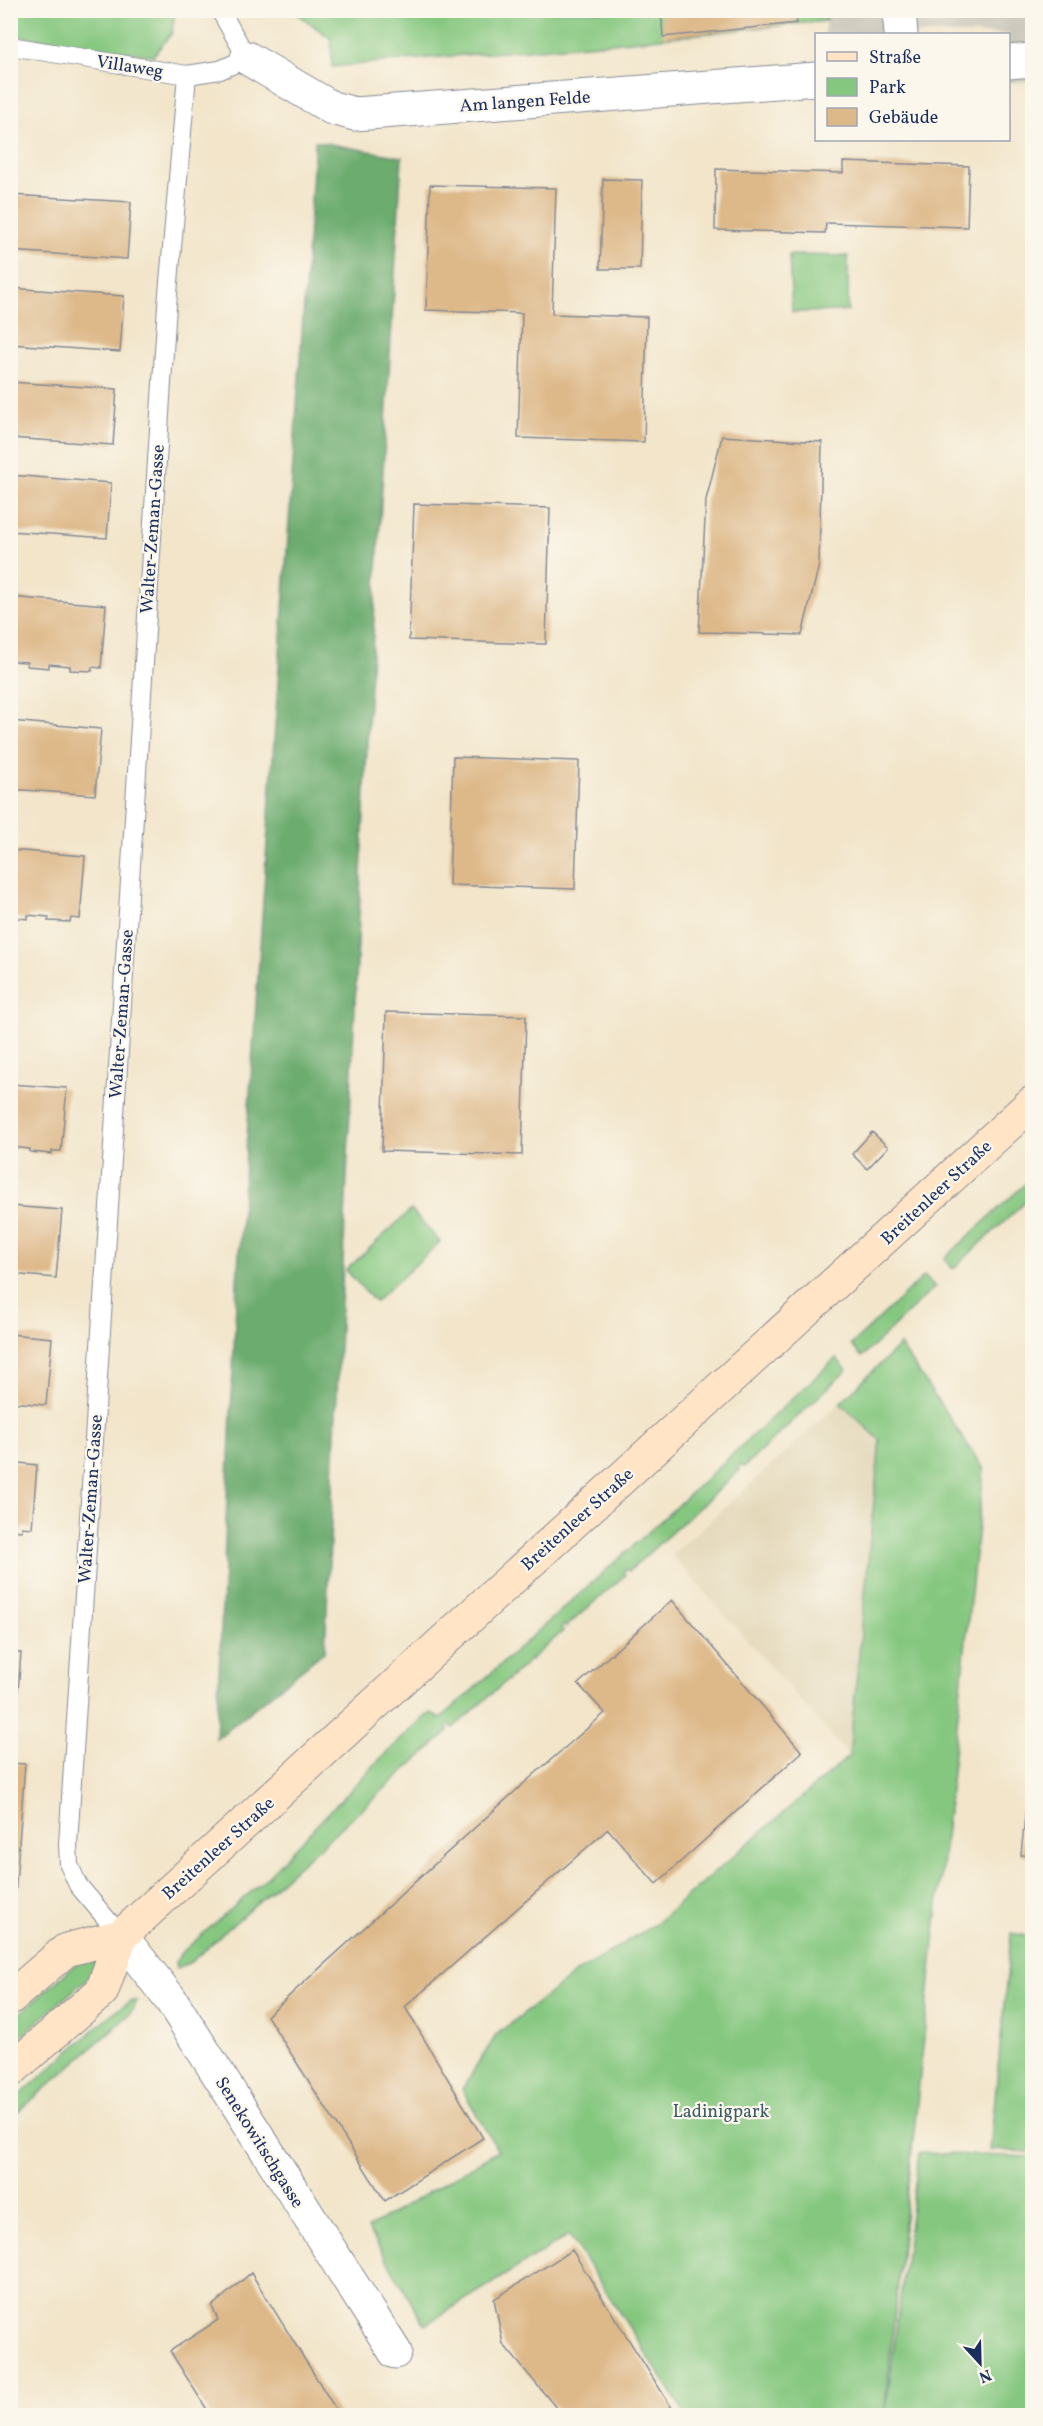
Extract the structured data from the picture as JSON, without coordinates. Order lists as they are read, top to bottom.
{
  "streets": {
    "main road": ["Breitenleer Straße"],
    "street": ["Am langen Felde", "Senekowitschgasse"],
    "lane": ["Villaweg", "Walter-Zeman-Gasse"]
  },
  "crossings": [
    ["Villaweg", "Am langen Felde"],
    ["Villaweg", "Walter-Zeman-Gasse"],
    ["Walter-Zeman-Gasse", "Breitenleer Straße"],
    ["Walter-Zeman-Gasse", "Senekowitschgasse"],
    ["Breitenleer Straße", "Senekowitschgasse"]
  ],
  "parks": ["Ladinigpark"],
  "legend": ["Straße", "Park", "Gebäude"],
  "north": "bottom"
}
